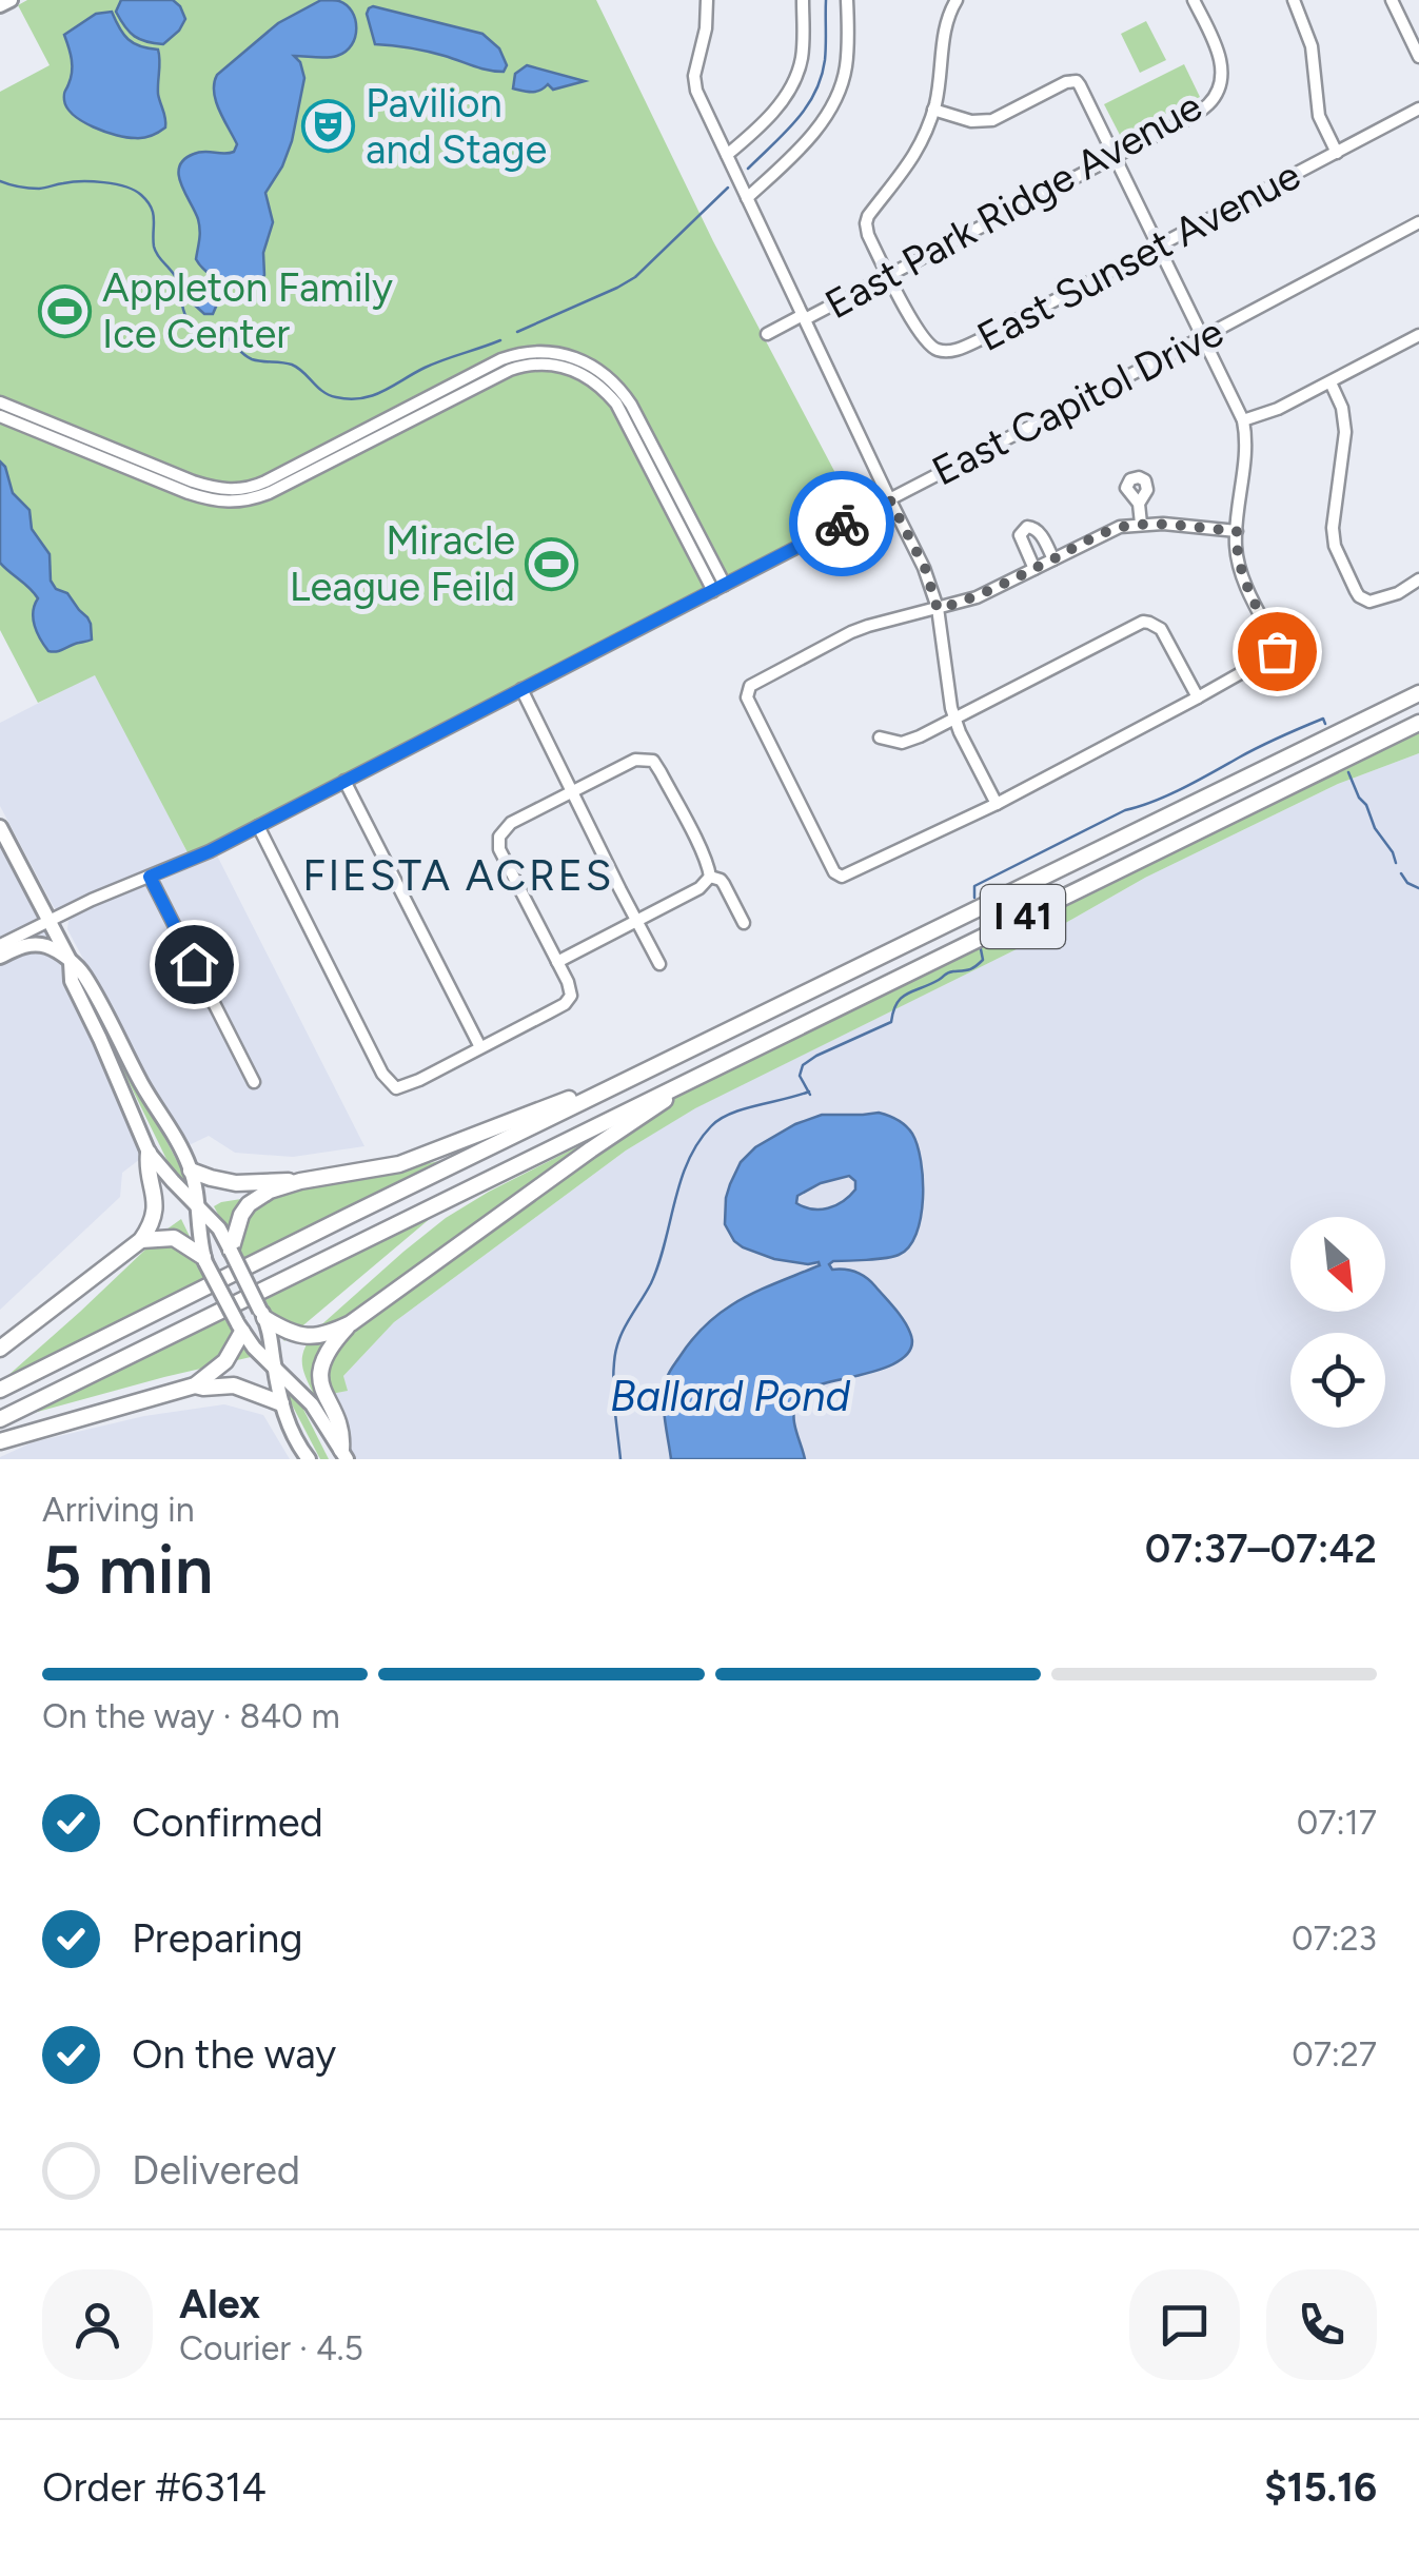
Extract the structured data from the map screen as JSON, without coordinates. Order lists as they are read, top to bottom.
{
  "streets": {
    "highway": ["I 41"],
    "street": ["East Park Ridge Avenue", "East Sunset Avenue", "East Capitol Drive"]
  },
  "crossings": [
    ["East Park Ridge Avenue", "East Sunset Avenue"]
  ],
  "districts": ["FIESTA ACRES"],
  "water": ["Ballard Pond"],
  "places": {
    "theatre": ["Pavilion and Stage"],
    "sports": ["Appleton Family Ice Center", "Miracle League Feild"]
  },
  "north": "bottom right",
  "page": {
    "heading": ["5 min", "Arriving in", "07:37–07:42"],
    "panel": [
      "Alex",
      "Courier · 4.5",
      "Order #6314",
      "$15.16"
    ],
    "bar": "On the way · 840 m",
    "list": [
      ["Confirmed", "07:17"],
      ["Preparing", "07:23"],
      ["On the way", "07:27"],
      "Delivered"
    ]
  }
}
